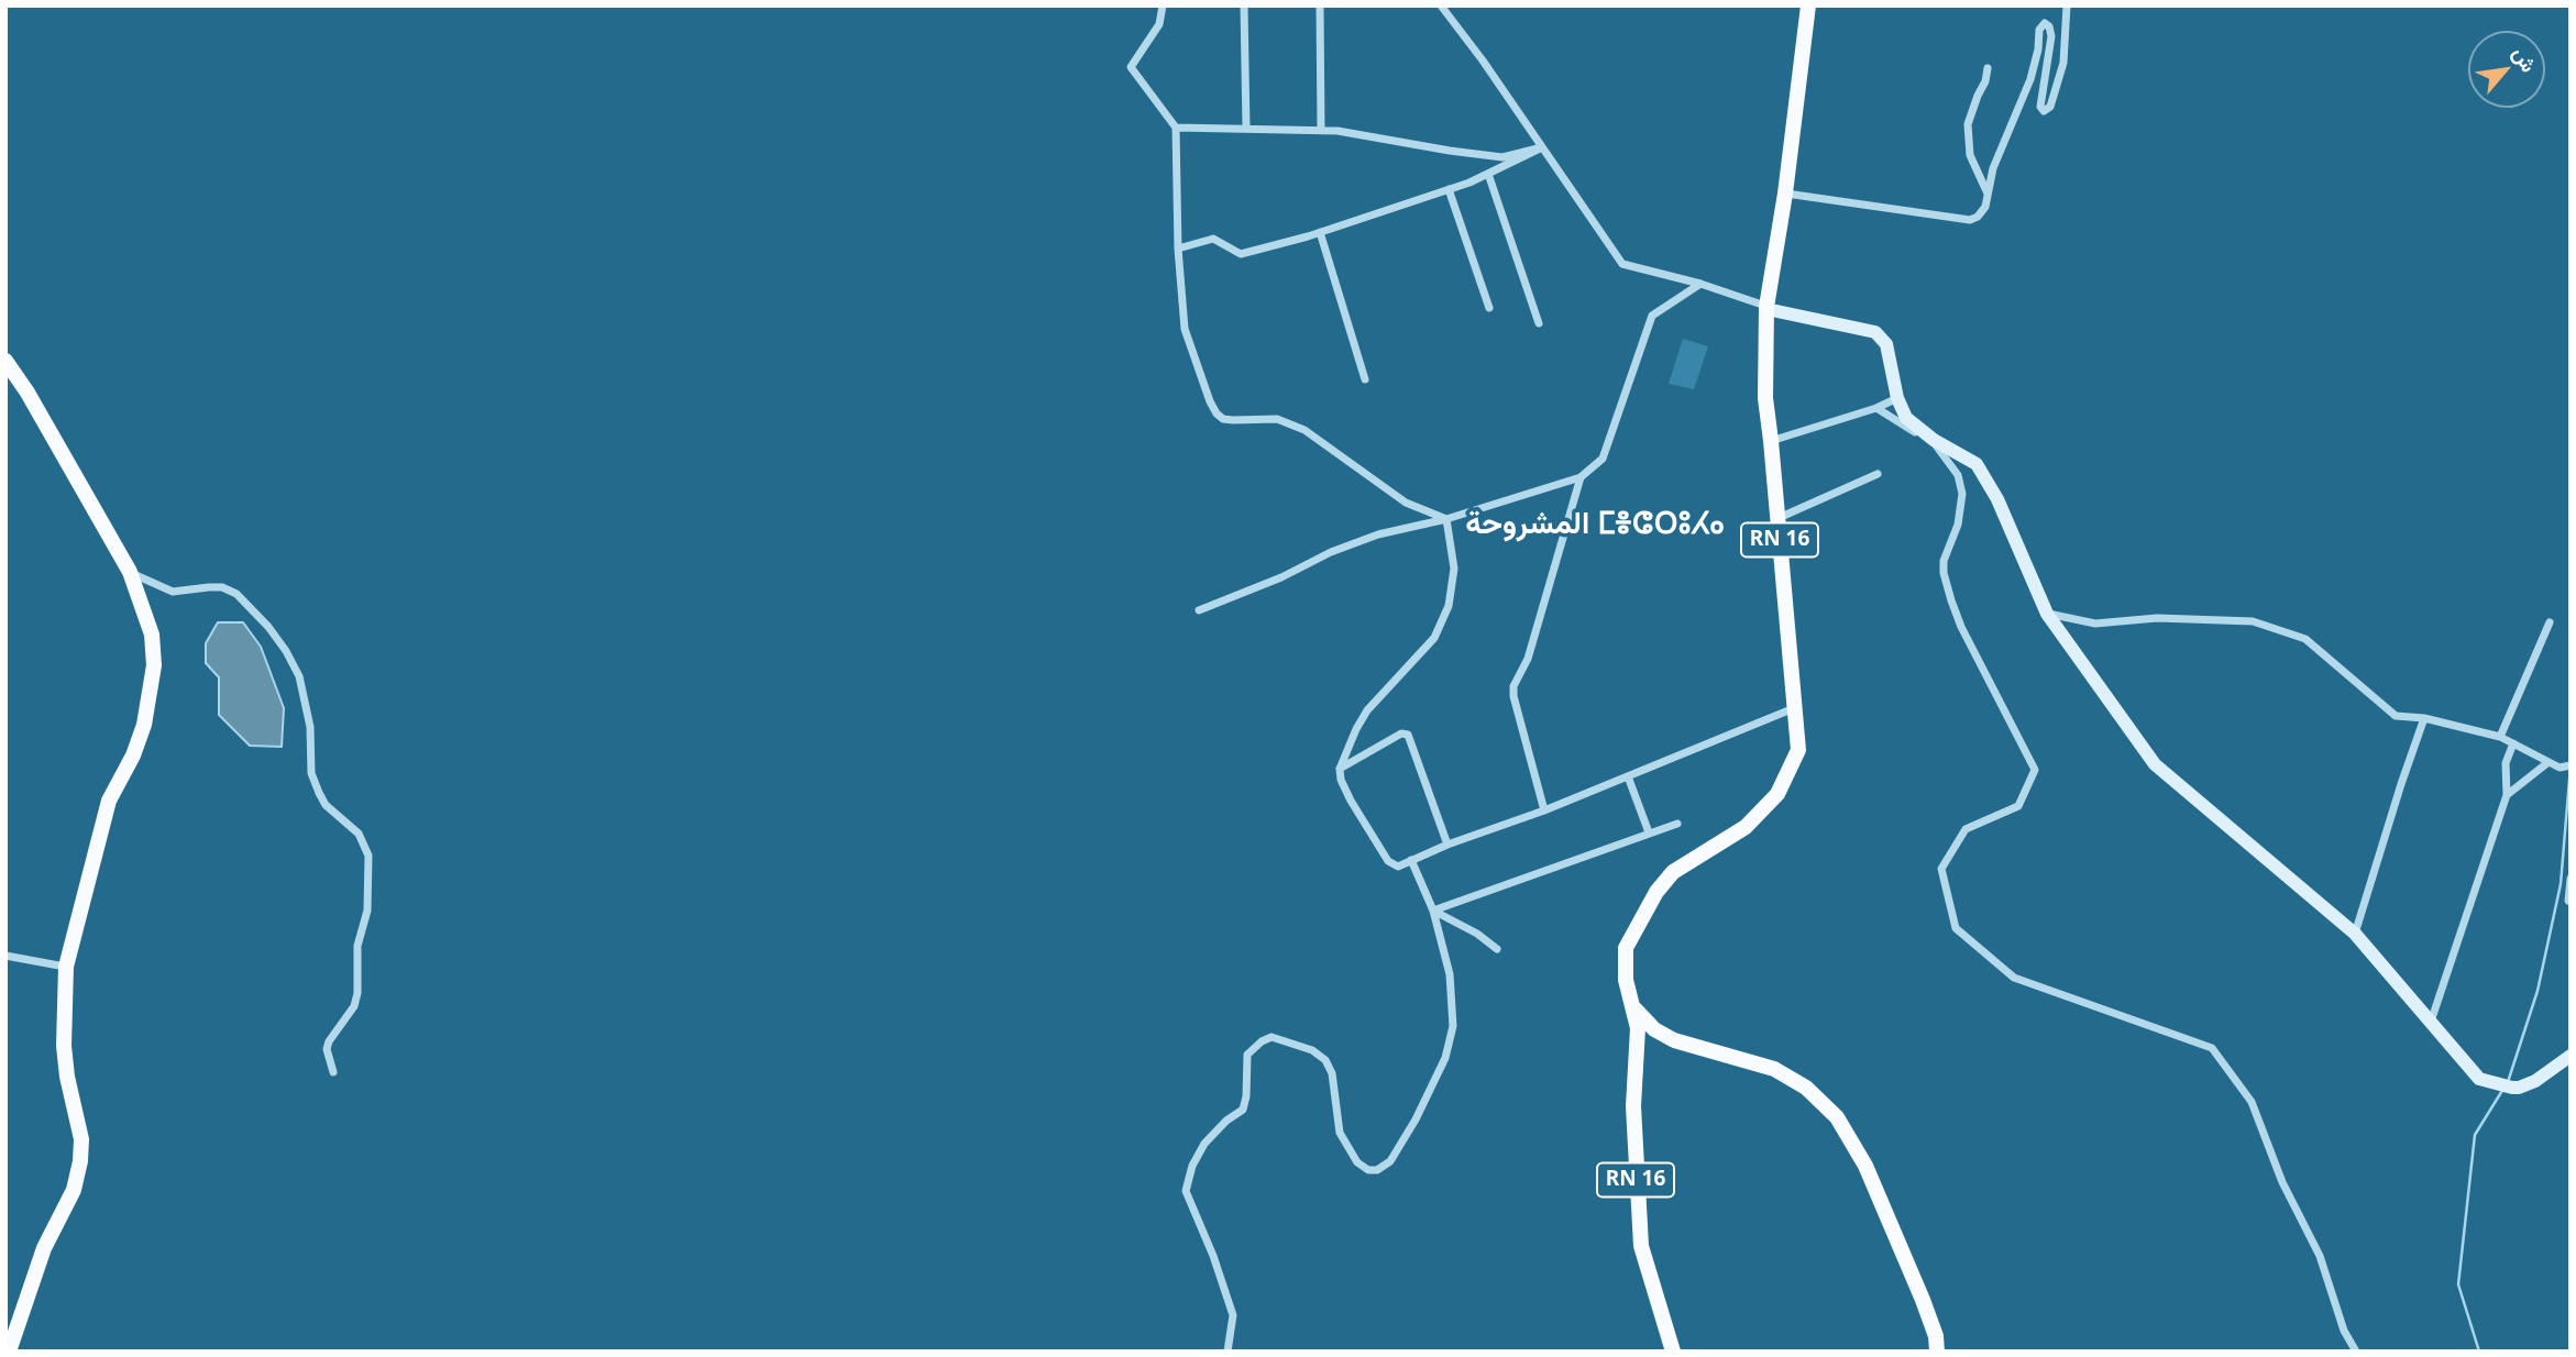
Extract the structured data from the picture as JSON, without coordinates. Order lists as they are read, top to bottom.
{
  "streets": {
    "main road": ["RN 16"]
  },
  "districts": ["المشروحة ⵎⴻⵛⵔⵓⵃⴰ"],
  "north": "top right"
}
